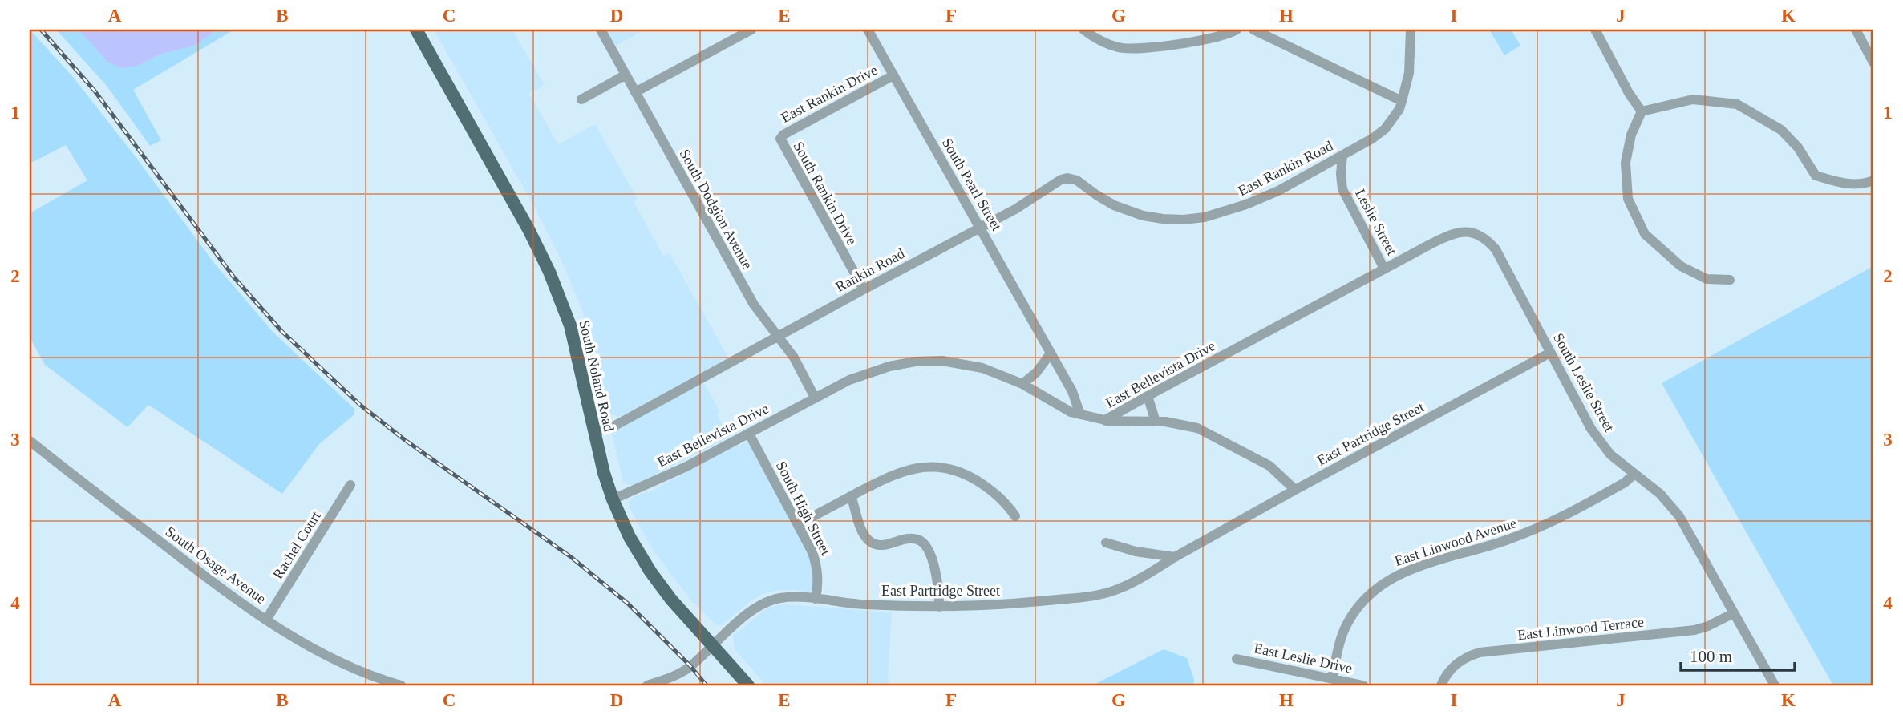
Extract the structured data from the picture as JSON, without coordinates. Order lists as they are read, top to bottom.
{
  "streets": {
    "main road": ["South Noland Road"],
    "street": [
      "East Rankin Drive",
      "East Rankin Road",
      "South Pearl Street",
      "South Rankin Drive",
      "South Dodgion Avenue",
      "Leslie Street",
      "Rankin Road",
      "East Bellevista Drive",
      "South Leslie Street",
      "East Partridge Street",
      "South High Street",
      "East Linwood Avenue",
      "Rachel Court",
      "South Osage Avenue",
      "East Linwood Terrace",
      "East Leslie Drive"
    ]
  },
  "crossings": [
    ["East Rankin Drive", "South Pearl Street"],
    ["East Rankin Drive", "South Rankin Drive"],
    ["East Rankin Road", "Leslie Street"],
    ["East Rankin Road", "Rankin Road"],
    ["South Pearl Street", "Rankin Road"],
    ["South Pearl Street", "East Bellevista Drive"],
    ["South Rankin Drive", "Rankin Road"],
    ["South Dodgion Avenue", "Rankin Road"],
    ["South Dodgion Avenue", "East Bellevista Drive"],
    ["Leslie Street", "East Bellevista Drive"],
    ["Rankin Road", "South Noland Road"],
    ["East Bellevista Drive", "South Noland Road"],
    ["East Bellevista Drive", "South Leslie Street"],
    ["East Bellevista Drive", "South High Street"],
    ["South Noland Road", "East Partridge Street"],
    ["South Leslie Street", "East Partridge Street"],
    ["South Leslie Street", "East Linwood Avenue"],
    ["South Leslie Street", "East Linwood Terrace"],
    ["East Partridge Street", "South High Street"],
    ["East Linwood Avenue", "East Leslie Drive"],
    ["Rachel Court", "South Osage Avenue"]
  ],
  "scale_bar": "100 m",
  "grid": {
    "columns": [
      "A",
      "B",
      "C",
      "D",
      "E",
      "F",
      "G",
      "H",
      "I",
      "J",
      "K"
    ],
    "rows": [
      "1",
      "2",
      "3",
      "4"
    ]
  }
}
